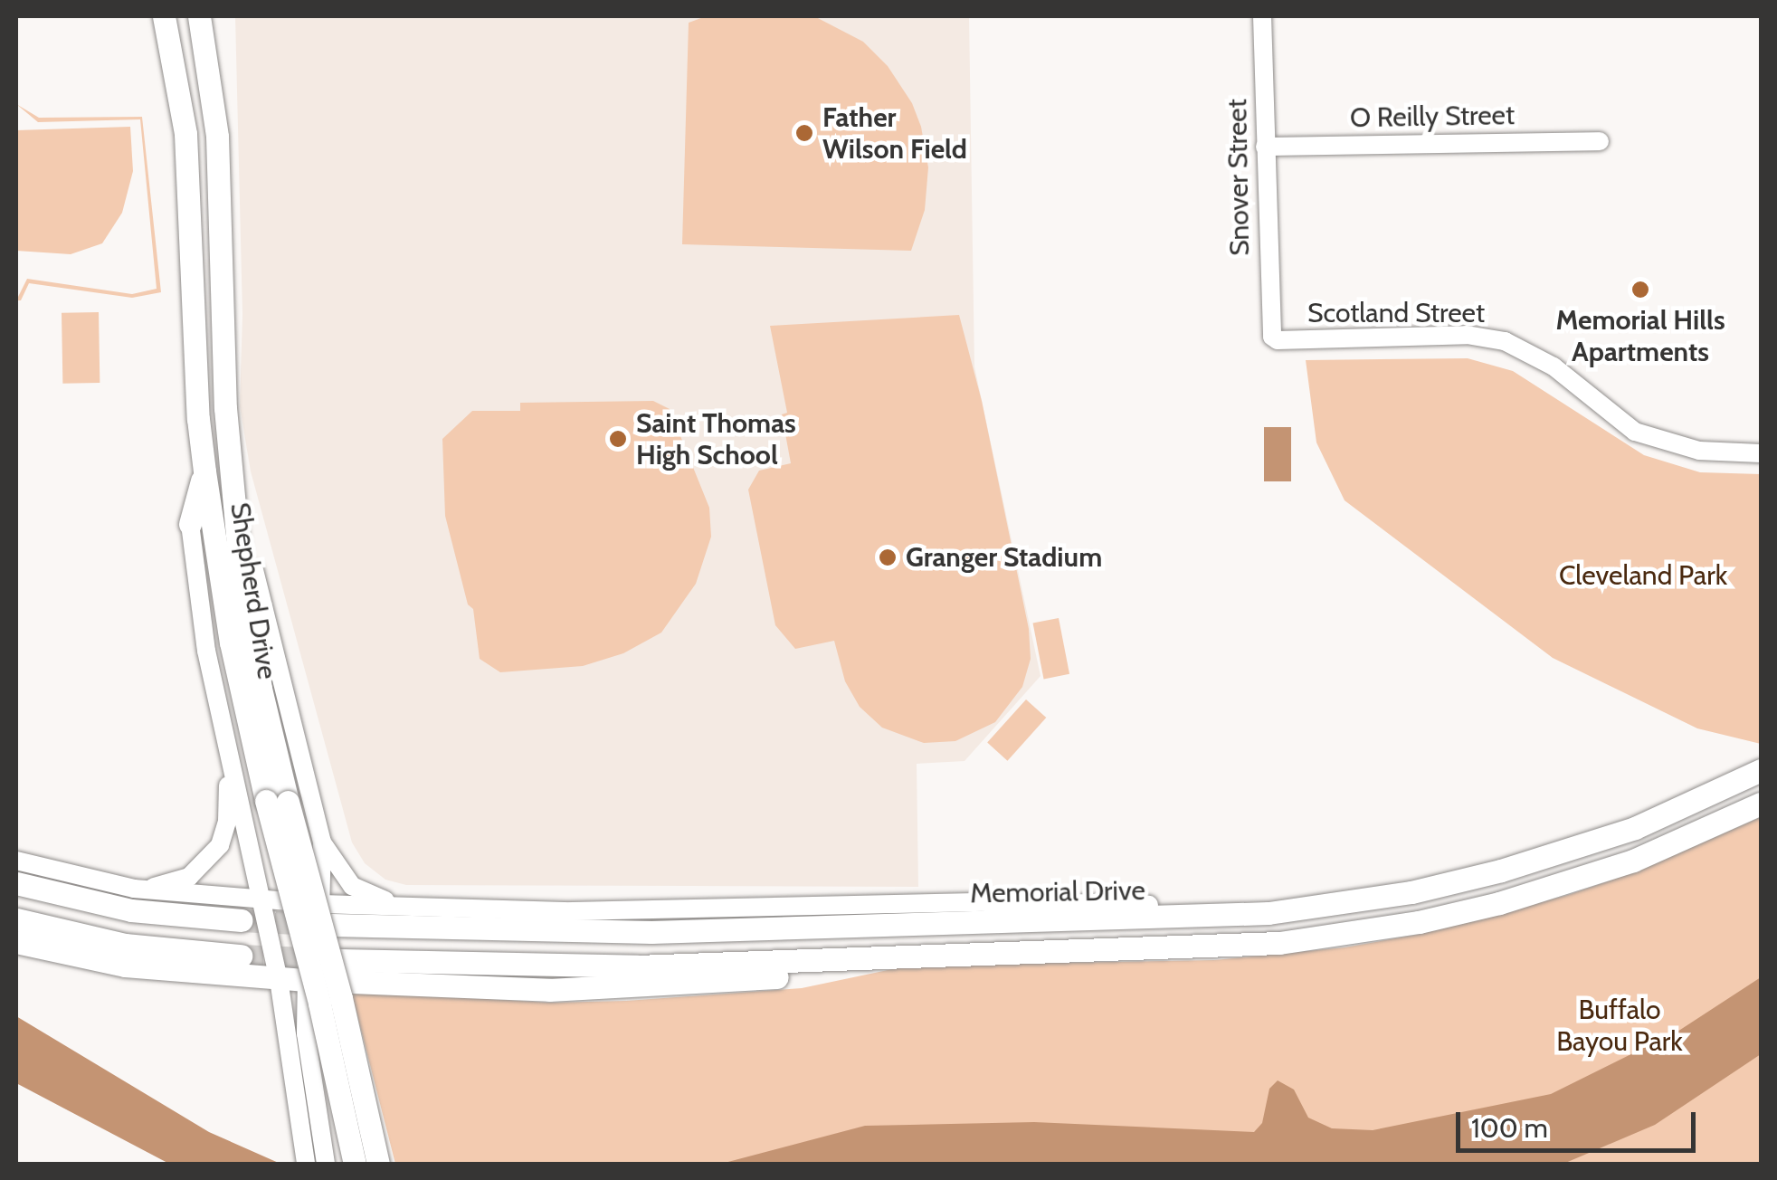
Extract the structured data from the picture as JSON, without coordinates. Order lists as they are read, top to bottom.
{
  "streets": {
    "main road": ["Shepherd Drive", "Memorial Drive"],
    "street": ["O Reilly Street", "Snover Street", "Scotland Street"]
  },
  "crossings": [
    ["O Reilly Street", "Snover Street"],
    ["Snover Street", "Scotland Street"]
  ],
  "parks": ["Cleveland Park", "Buffalo Bayou Park"],
  "places": [
    "Father Wilson Field",
    "Memorial Hills Apartments",
    "Saint Thomas High School",
    "Granger Stadium"
  ],
  "scale_bar": "100 m"
}
